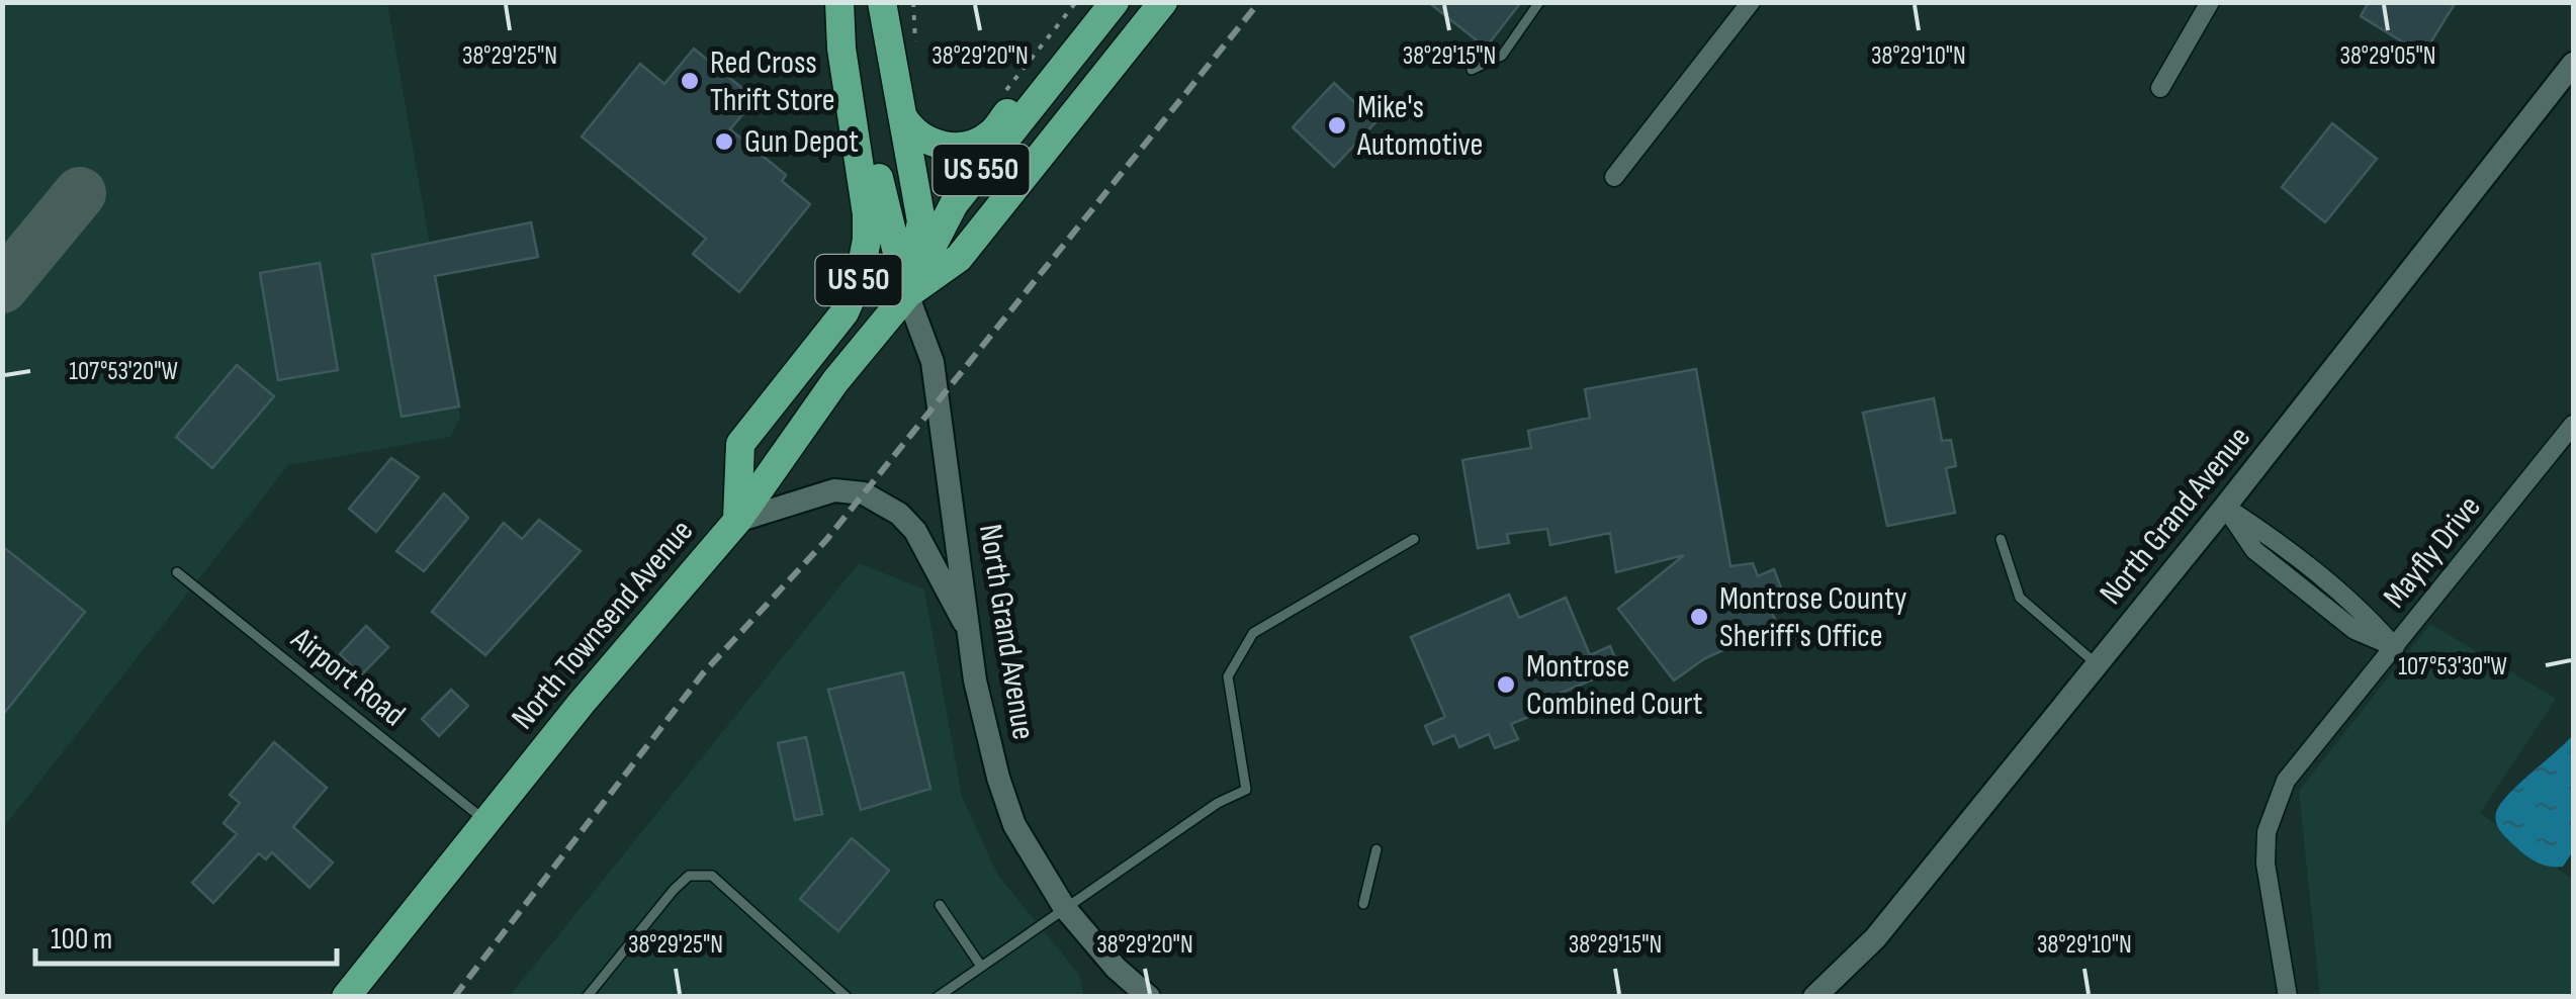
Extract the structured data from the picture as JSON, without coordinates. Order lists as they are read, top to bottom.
{
  "streets": {
    "highway": ["US 550", "US 50", "North Townsend Avenue"],
    "street": ["North Grand Avenue", "Mayfly Drive"],
    "lane": ["Airport Road"]
  },
  "crossings": [
    ["US 50", "North Grand Avenue"],
    ["US 50", "North Townsend Avenue"],
    ["North Grand Avenue", "North Townsend Avenue"],
    ["North Townsend Avenue", "Airport Road"]
  ],
  "places": [
    "Red Cross Thrift Store",
    "Mike's Automotive",
    "Gun Depot",
    "Montrose County Sheriff's Office",
    "Montrose Combined Court"
  ],
  "scale_bar": "100 m",
  "coordinates": [
    "38°29'25\"N",
    "38°29'20\"N",
    "38°29'15\"N",
    "38°29'10\"N",
    "38°29'05\"N",
    "107°53'20\"W",
    "107°53'30\"W"
  ]
}
